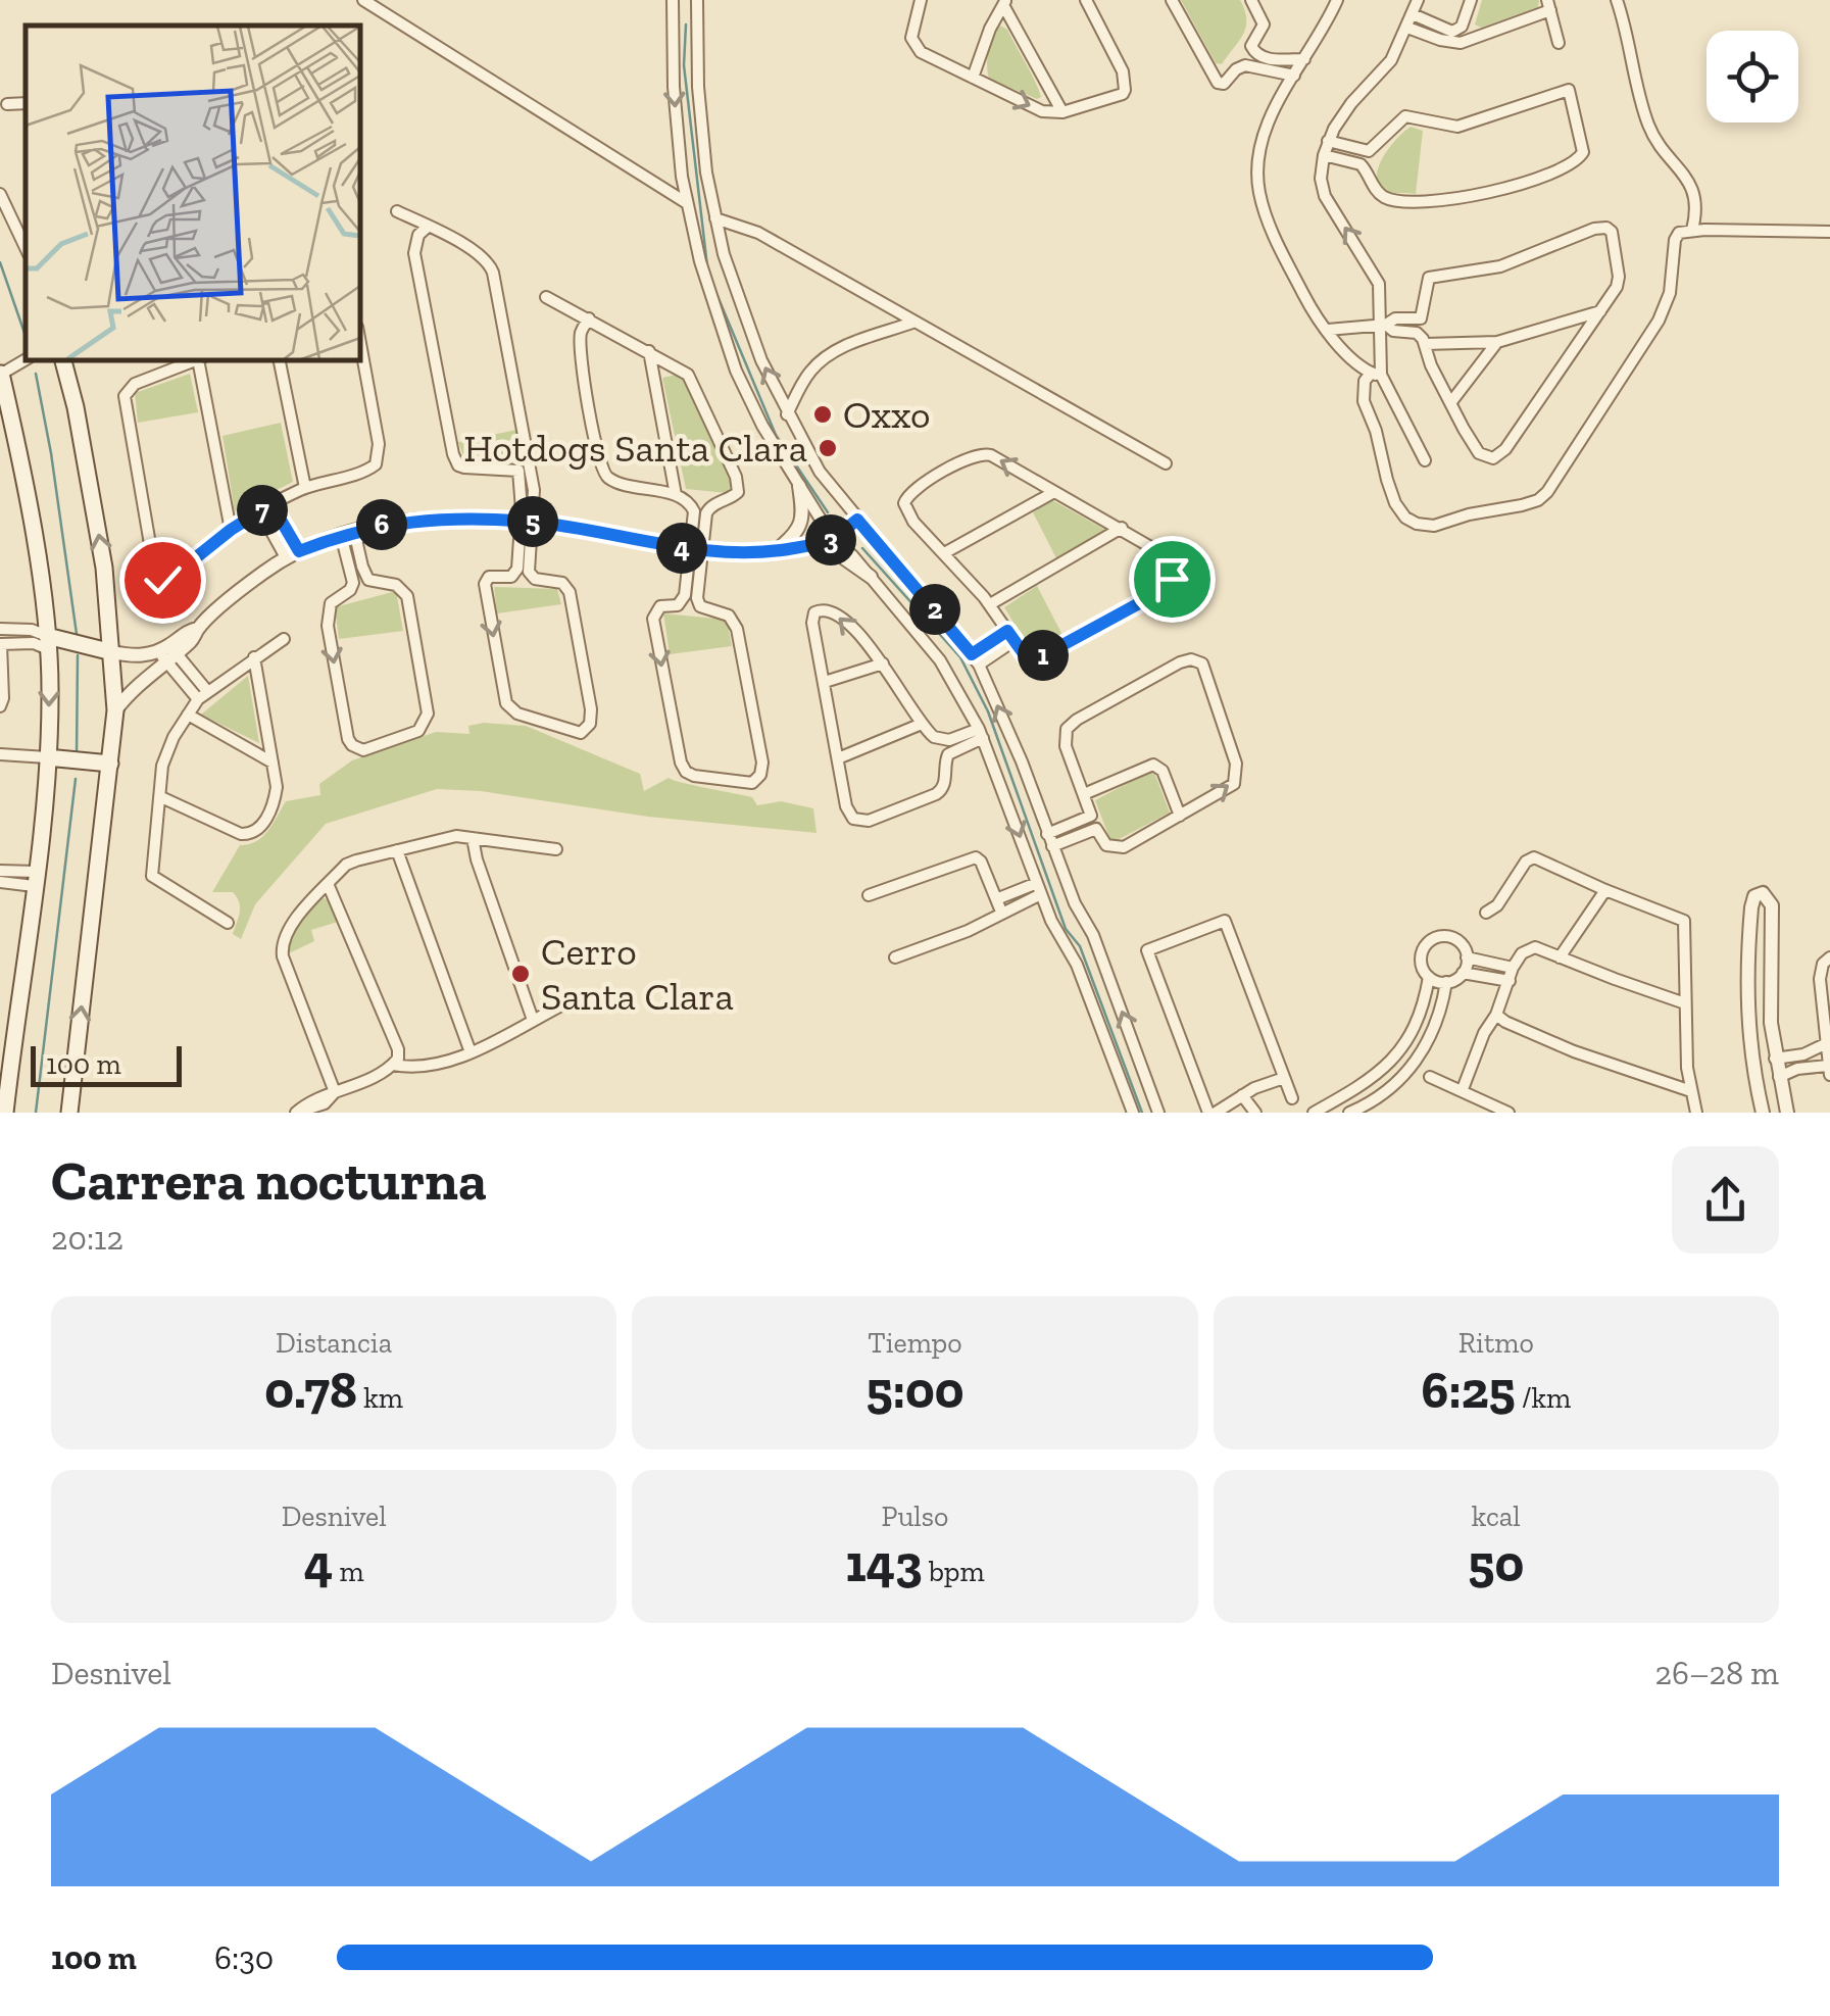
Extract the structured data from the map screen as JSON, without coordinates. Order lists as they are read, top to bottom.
{
  "places": ["Oxxo", "Hotdogs Santa Clara", "Cerro Santa Clara"],
  "scale_bar": "100 m",
  "page": {
    "pins": [
      "7",
      "5",
      "6",
      "3",
      "4",
      "2",
      "1"
    ],
    "scale": "100 m",
    "heading": ["Carrera nocturna", "20:12"],
    "stats": [
      ["Distancia", "0.78 km"],
      ["Tiempo", "5:00"],
      ["Ritmo", "6:25 /km"],
      ["Desnivel", "4 m"],
      ["Pulso", "143 bpm"],
      ["kcal", "50"]
    ],
    "chart": ["Desnivel", "26–28 m"],
    "list": [
      {
        "name": "100 m",
        "note": "6:30"
      }
    ]
  }
}
